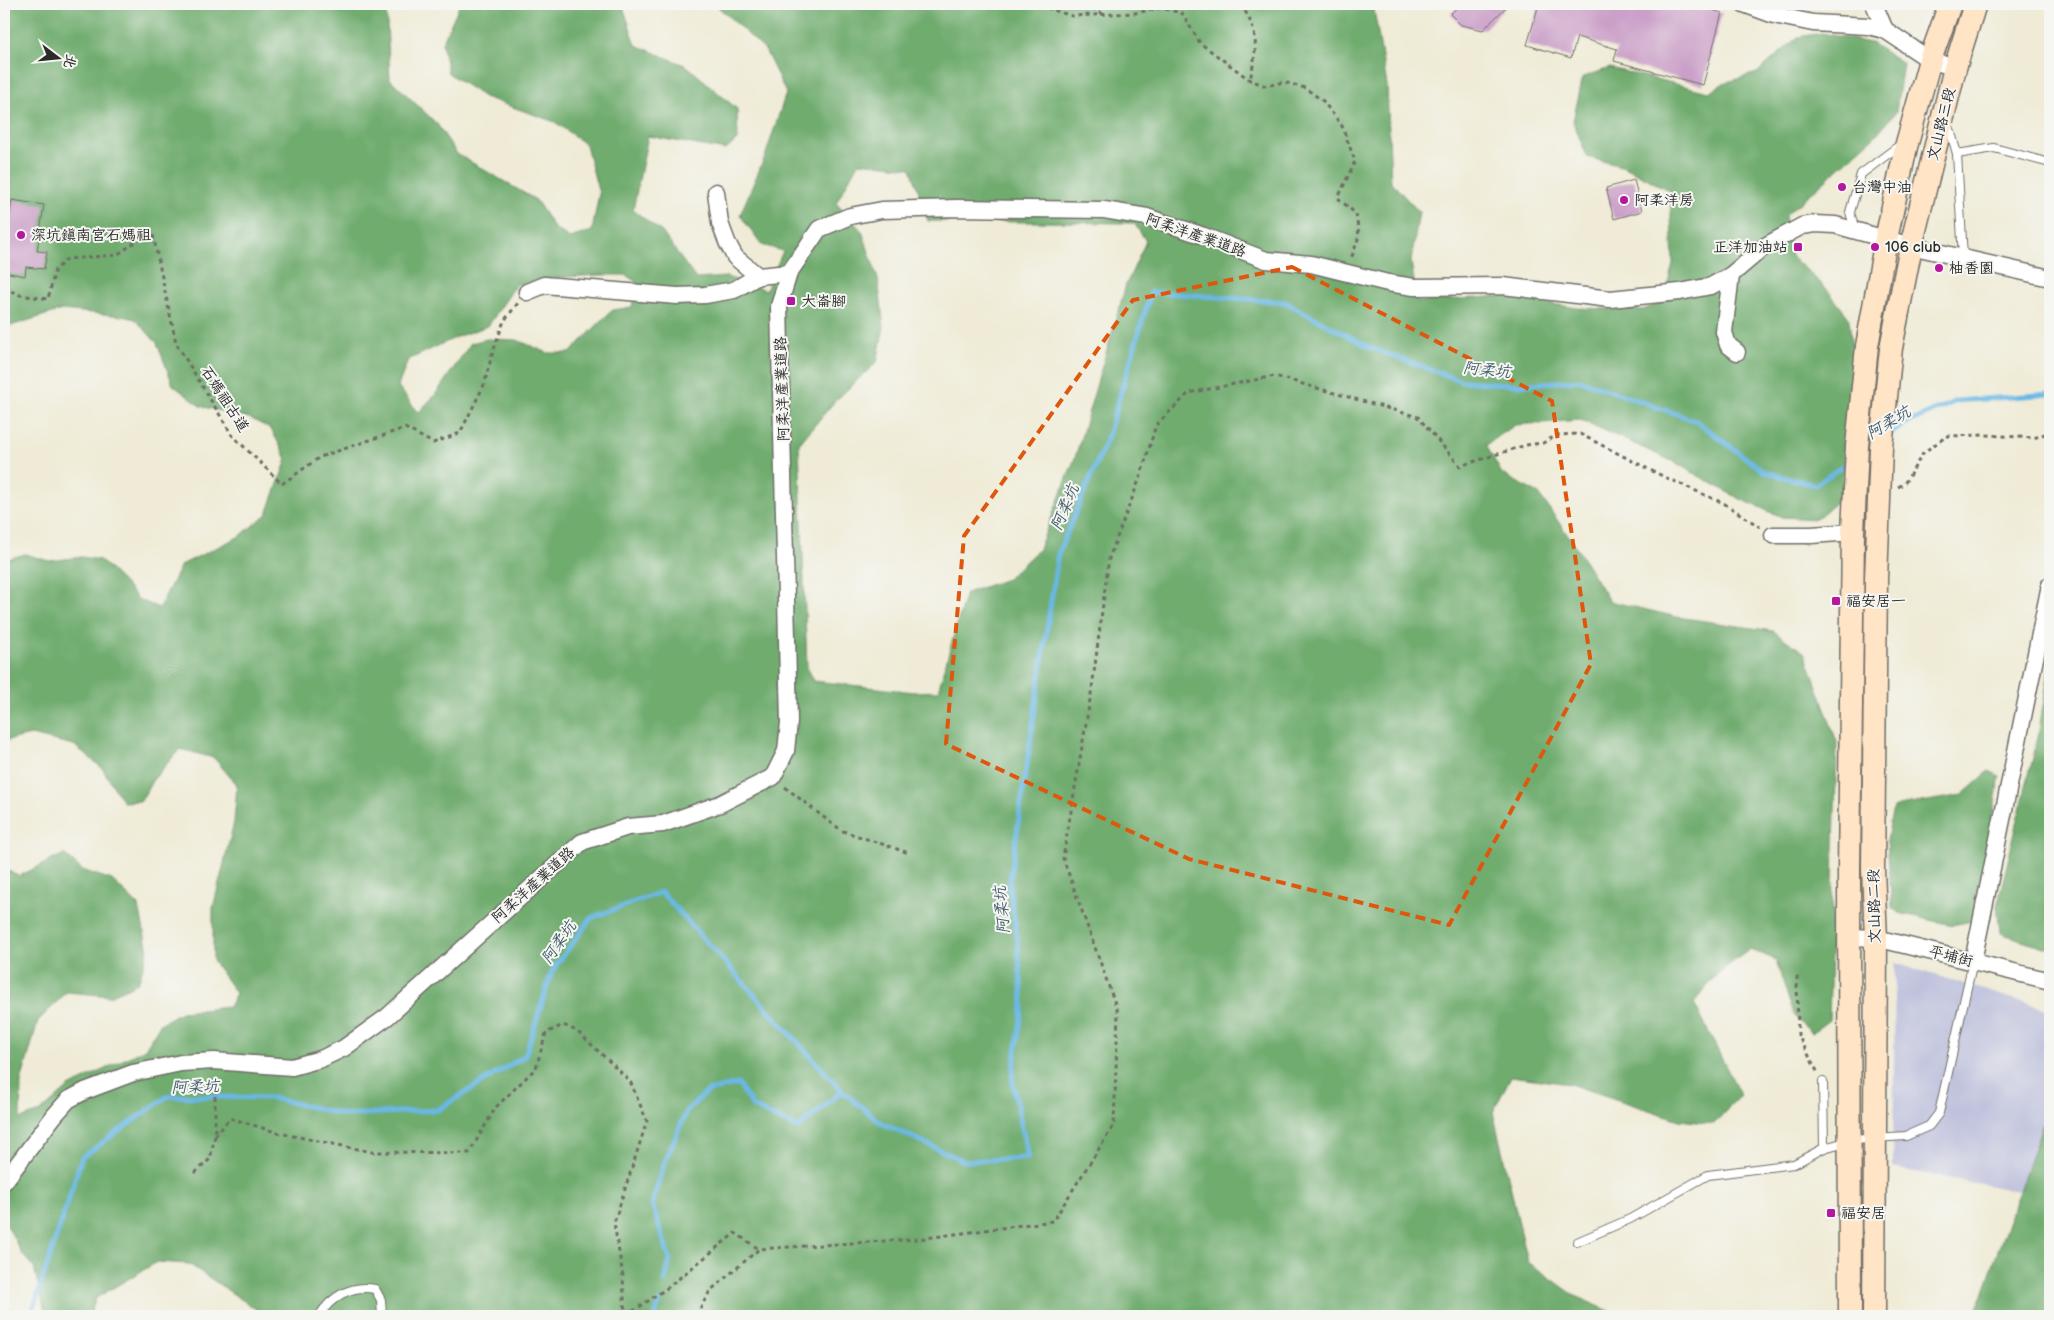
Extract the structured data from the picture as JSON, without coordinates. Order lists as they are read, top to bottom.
{
  "streets": {
    "main road": ["文山路三段", "文山路二段"],
    "street": ["阿柔洋產業道路", "平埔街"],
    "path": ["石媽祖古道"]
  },
  "crossings": [
    ["文山路三段", "阿柔洋產業道路"],
    ["文山路三段", "文山路二段"],
    ["阿柔洋產業道路", "文山路二段"],
    ["文山路二段", "平埔街"]
  ],
  "water": ["阿柔坑"],
  "places": {
    "other": [
      "台灣中油",
      "阿柔洋房",
      "深坑鎮南宮石媽祖",
      "106 club",
      "柚香園"
    ],
    "transit": [
      "正洋加油站",
      "大崙腳",
      "福安居一",
      "福安居"
    ]
  },
  "north": "right"
}
